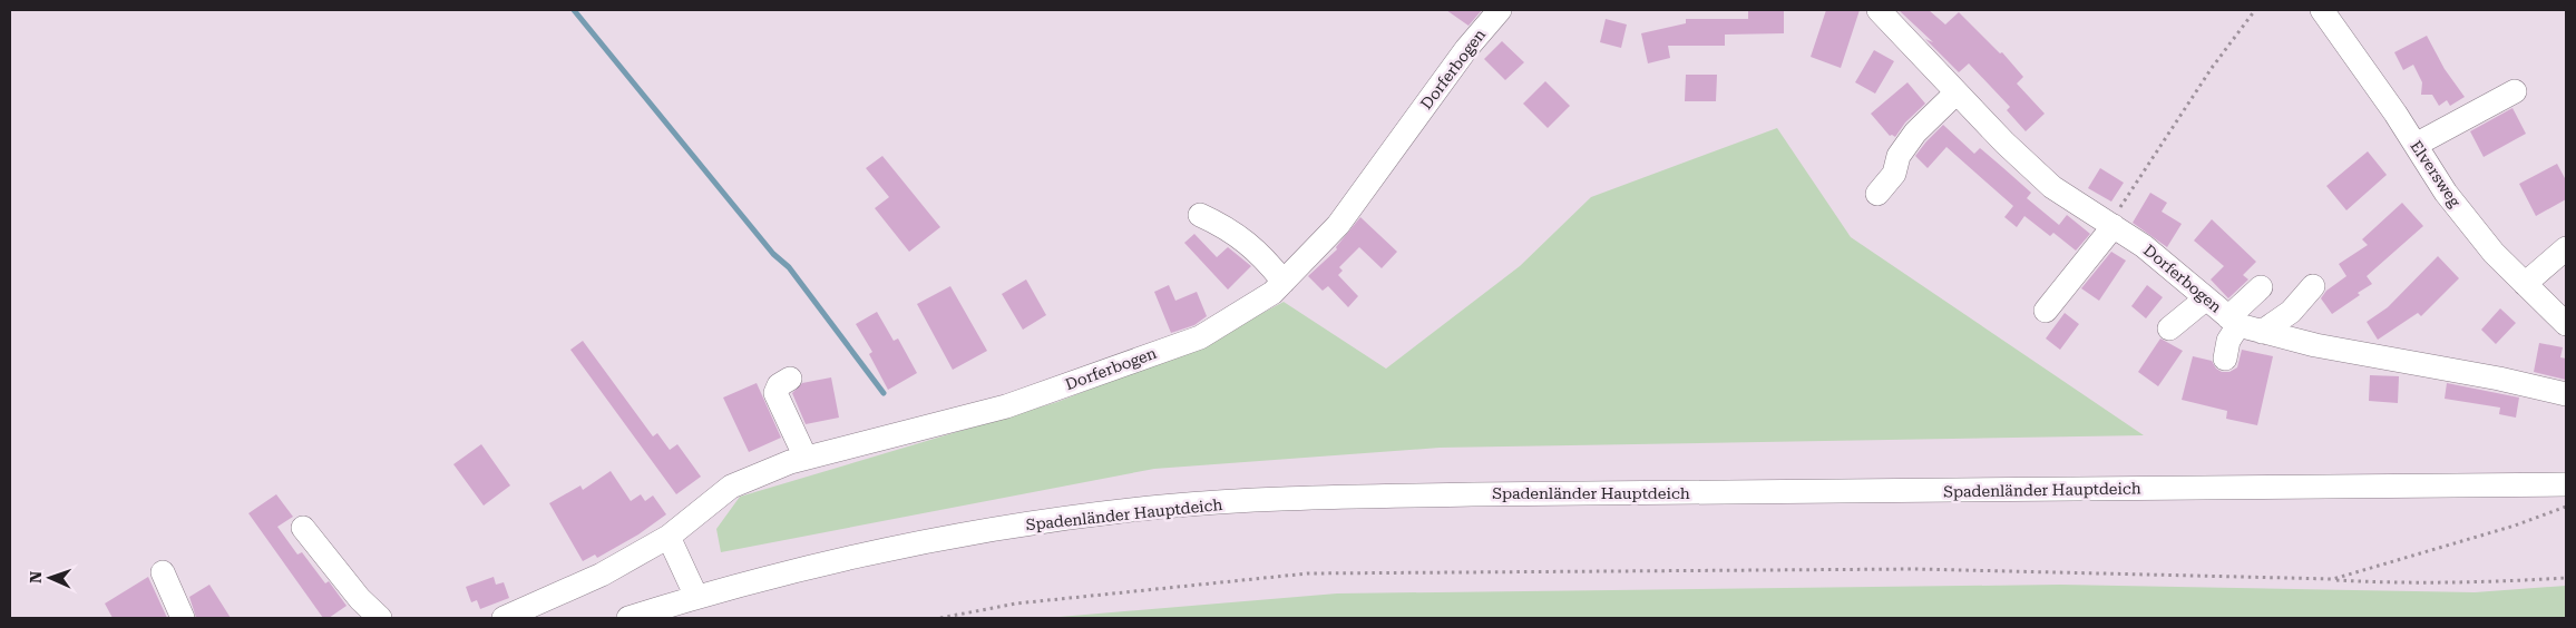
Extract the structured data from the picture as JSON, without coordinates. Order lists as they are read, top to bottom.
{
  "streets": {
    "street": ["Dorferbogen", "Elversweg", "Spadenländer Hauptdeich"]
  },
  "north": "left"
}
